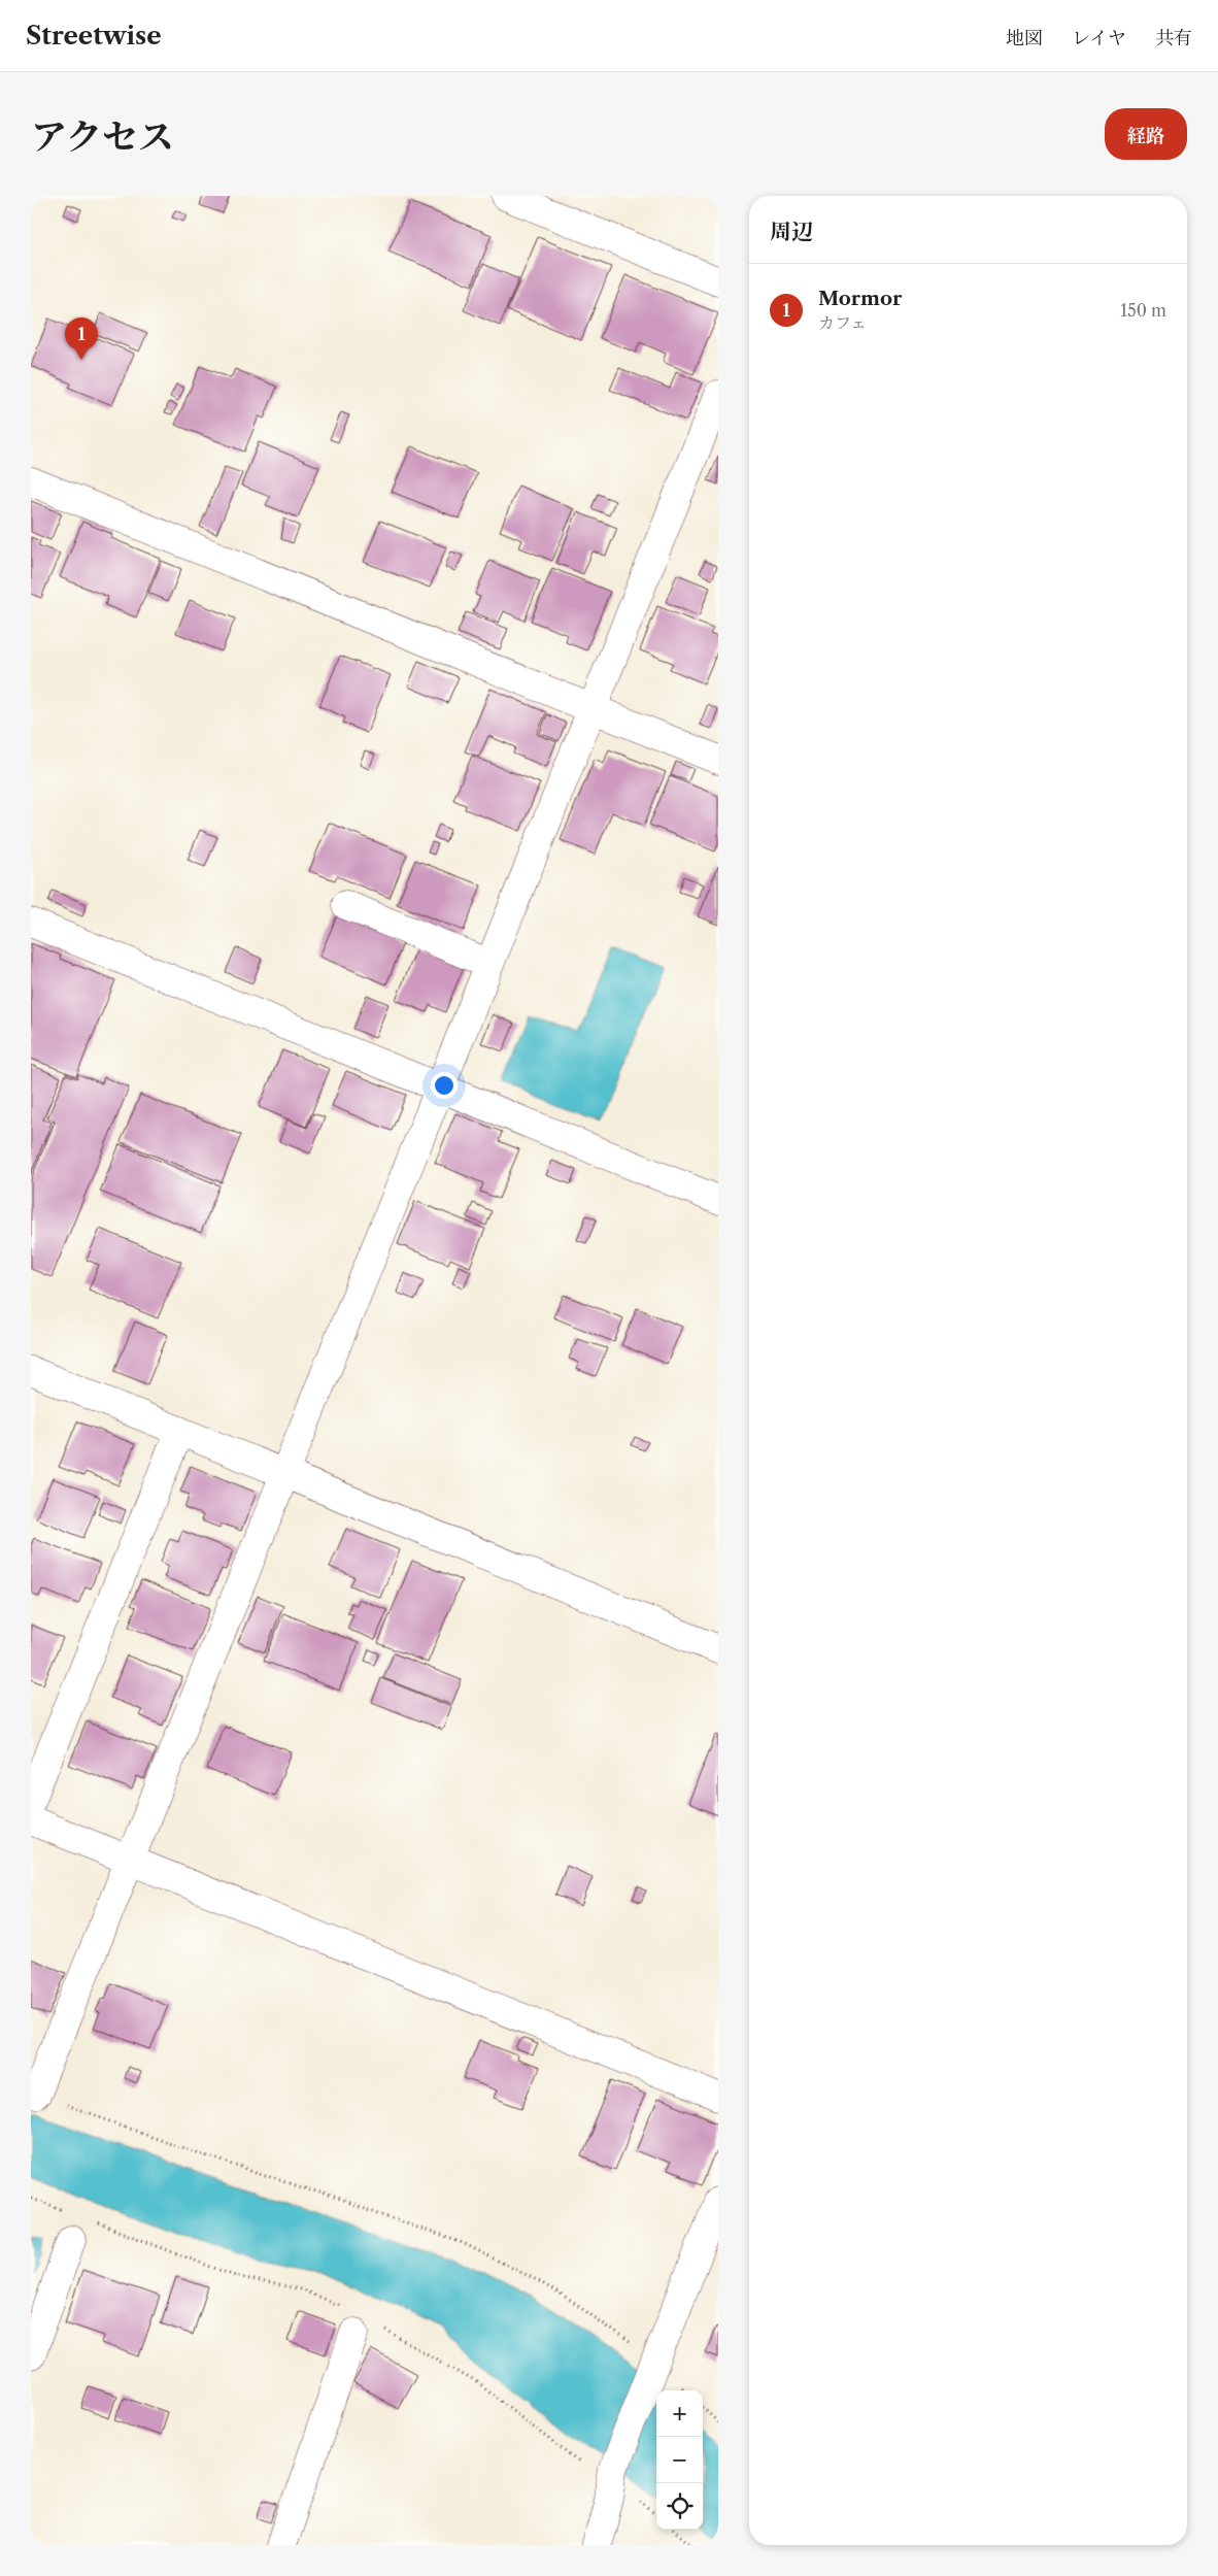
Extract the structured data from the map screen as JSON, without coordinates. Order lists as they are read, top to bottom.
{
  "page": {
    "header": "Streetwise",
    "nav": ["地図", "レイヤ", "共有"],
    "title": "アクセス",
    "buttons": "経路",
    "heading": "周辺",
    "list": [
      {
        "mark": "1",
        "name": "Mormor",
        "note": "カフェ",
        "value": "150 m"
      }
    ],
    "pins": "1",
    "map_buttons": ["+", "−"]
  }
}
